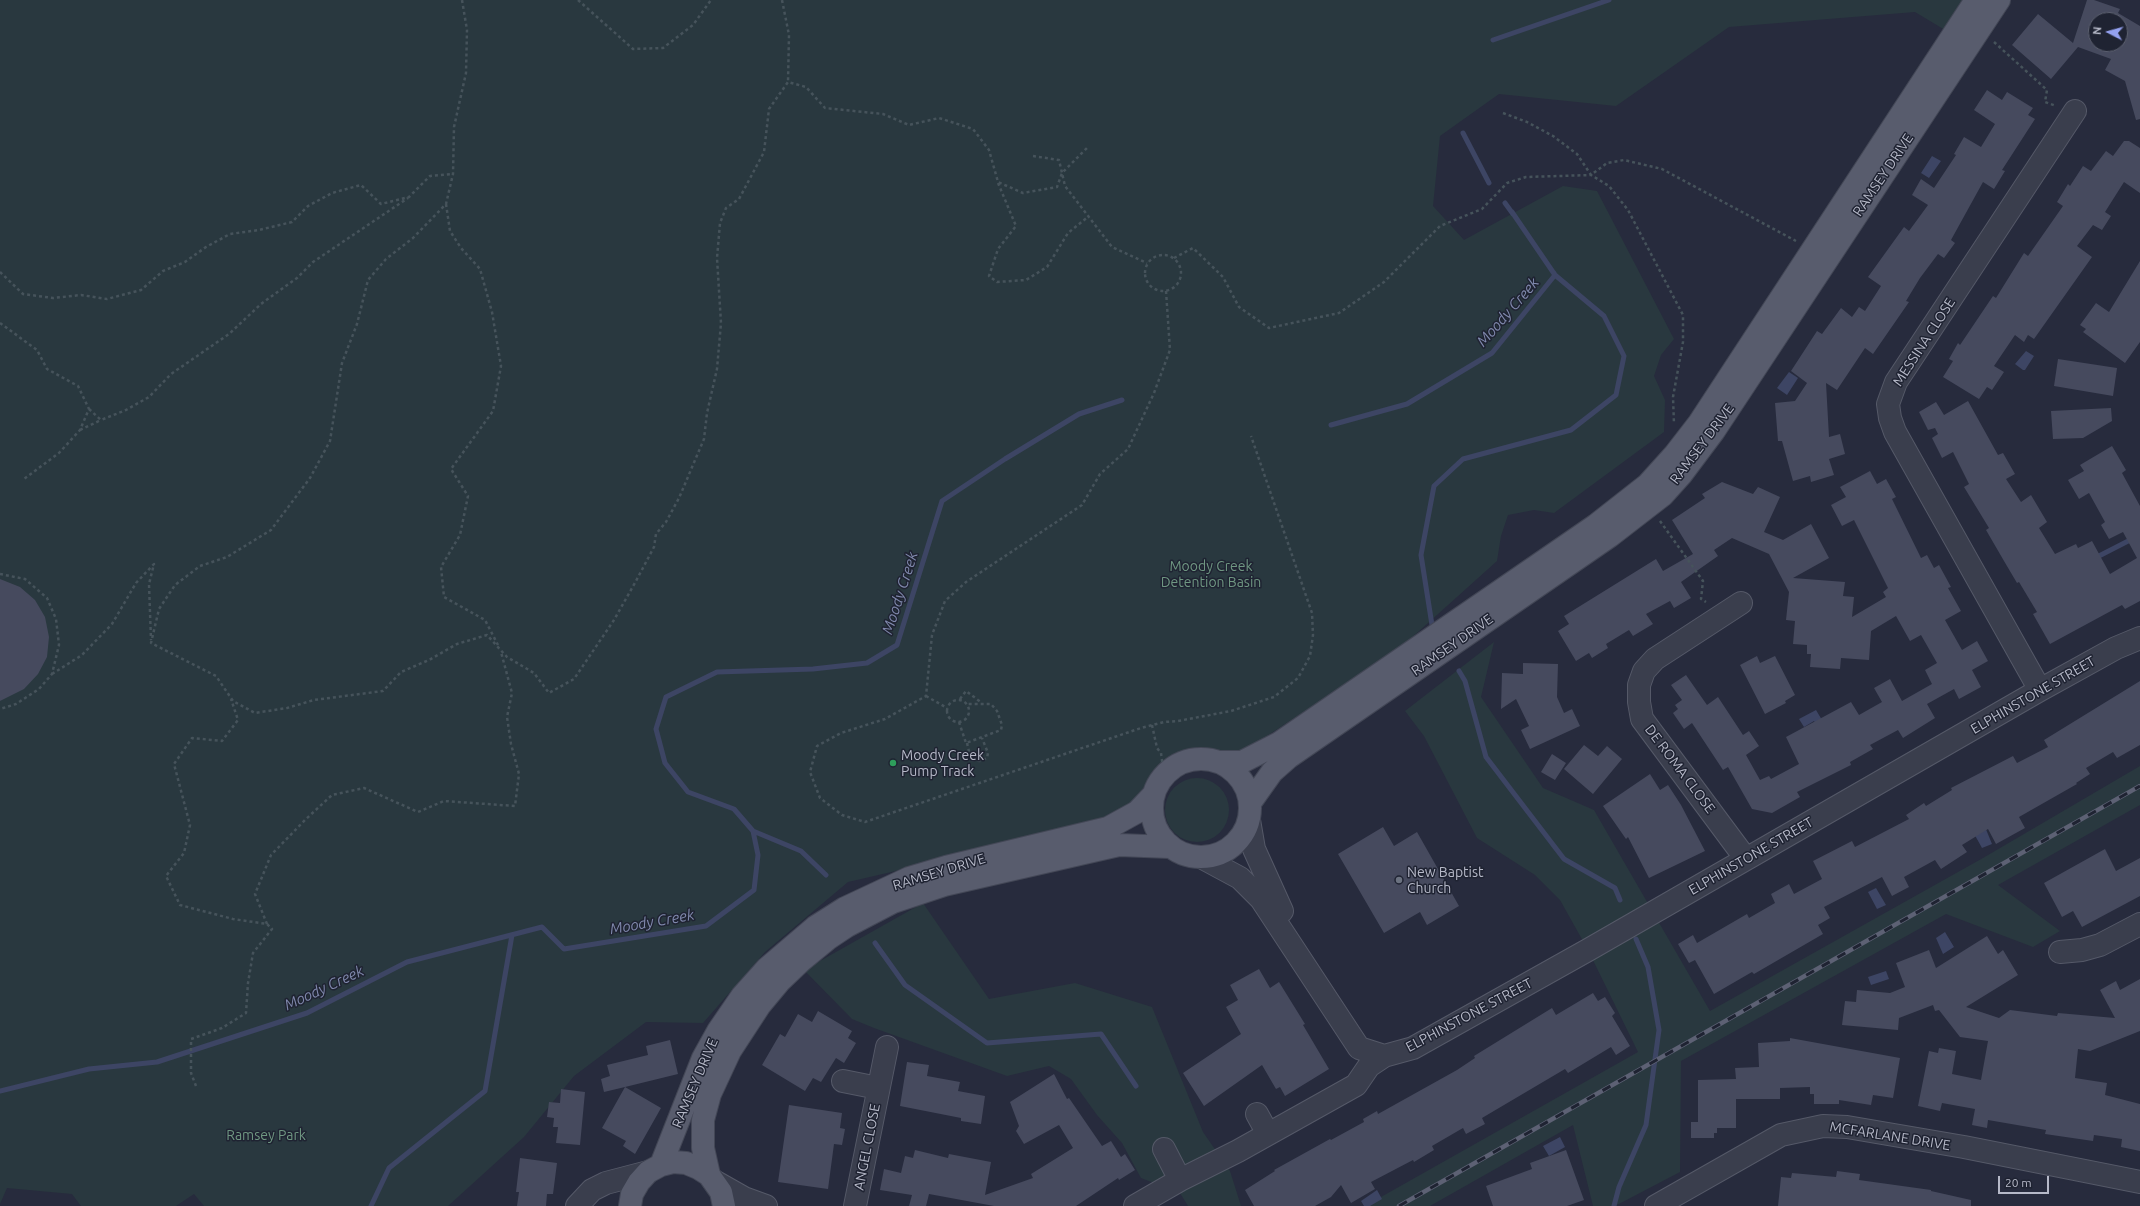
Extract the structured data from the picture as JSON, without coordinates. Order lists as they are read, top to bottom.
{
  "streets": {
    "main road": ["RAMSEY DRIVE"],
    "street": [
      "MESSINA CLOSE",
      "ELPHINSTONE STREET",
      "DE ROMA CLOSE",
      "MCFARLANE DRIVE",
      "ANGEL CLOSE"
    ]
  },
  "crossings": [
    ["MESSINA CLOSE", "ELPHINSTONE STREET"],
    ["ELPHINSTONE STREET", "DE ROMA CLOSE"]
  ],
  "water": ["Moody Creek"],
  "parks": ["Moody Creek Detention Basin", "Ramsey Park"],
  "places": ["Moody Creek Pump Track", "New Baptist Church"],
  "scale_bar": "20 m",
  "north": "left"
}
